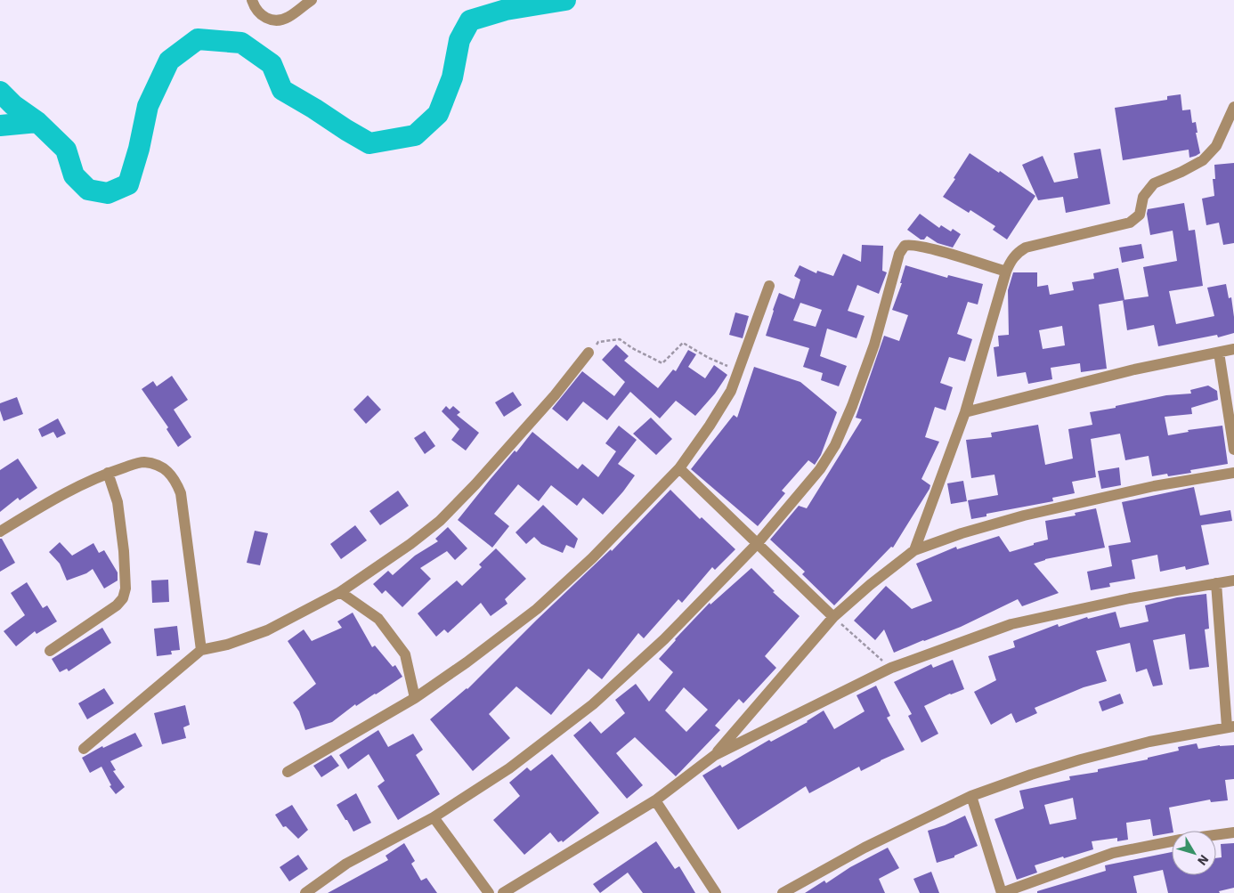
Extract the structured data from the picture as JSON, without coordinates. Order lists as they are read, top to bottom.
{
  "north": "bottom right"
}
